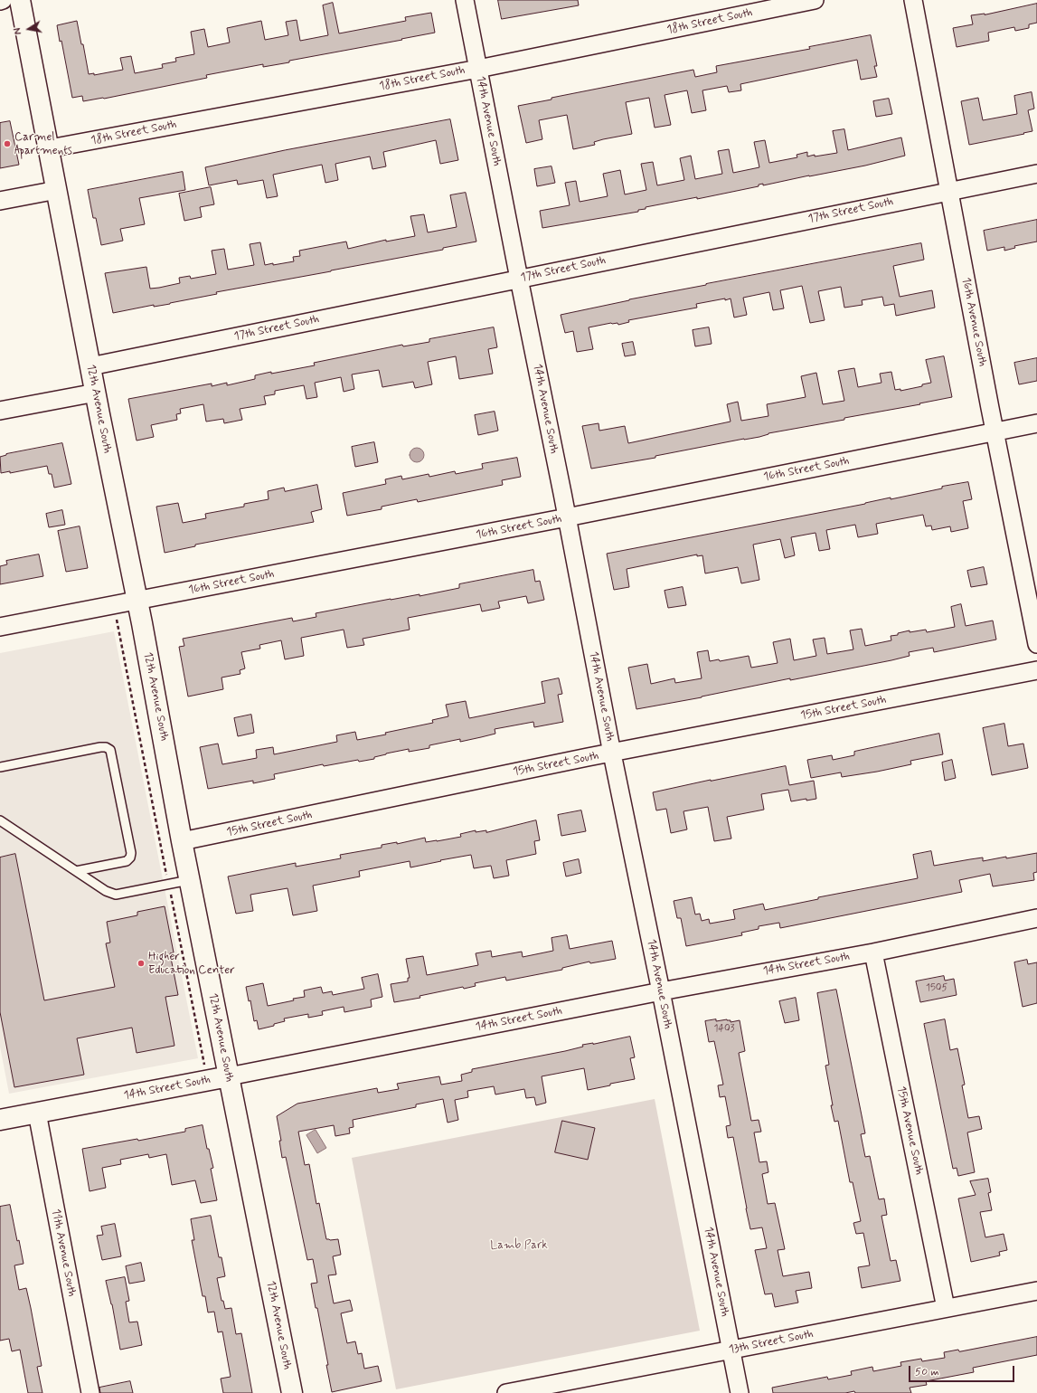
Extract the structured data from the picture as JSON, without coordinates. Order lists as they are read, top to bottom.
{
  "streets": {
    "street": [
      "18th Street South",
      "14th Avenue South",
      "17th Street South",
      "16th Avenue South",
      "12th Avenue South",
      "16th Street South",
      "15th Street South",
      "14th Street South",
      "15th Avenue South",
      "11th Avenue South",
      "13th Street South"
    ]
  },
  "crossings": [
    ["18th Street South", "14th Avenue South"],
    ["18th Street South", "12th Avenue South"],
    ["14th Avenue South", "17th Street South"],
    ["14th Avenue South", "16th Street South"],
    ["14th Avenue South", "15th Street South"],
    ["14th Avenue South", "14th Street South"],
    ["14th Avenue South", "13th Street South"],
    ["17th Street South", "16th Avenue South"],
    ["17th Street South", "12th Avenue South"],
    ["16th Avenue South", "16th Street South"],
    ["12th Avenue South", "16th Street South"],
    ["12th Avenue South", "15th Street South"],
    ["12th Avenue South", "14th Street South"],
    ["14th Street South", "15th Avenue South"],
    ["14th Street South", "11th Avenue South"],
    ["15th Avenue South", "13th Street South"]
  ],
  "parks": ["Lamb Park"],
  "places": ["Carmel Apartments", "Higher Education Center"],
  "house_numbers": ["1505", "1403"],
  "scale_bar": "50 m",
  "north": "left"
}
